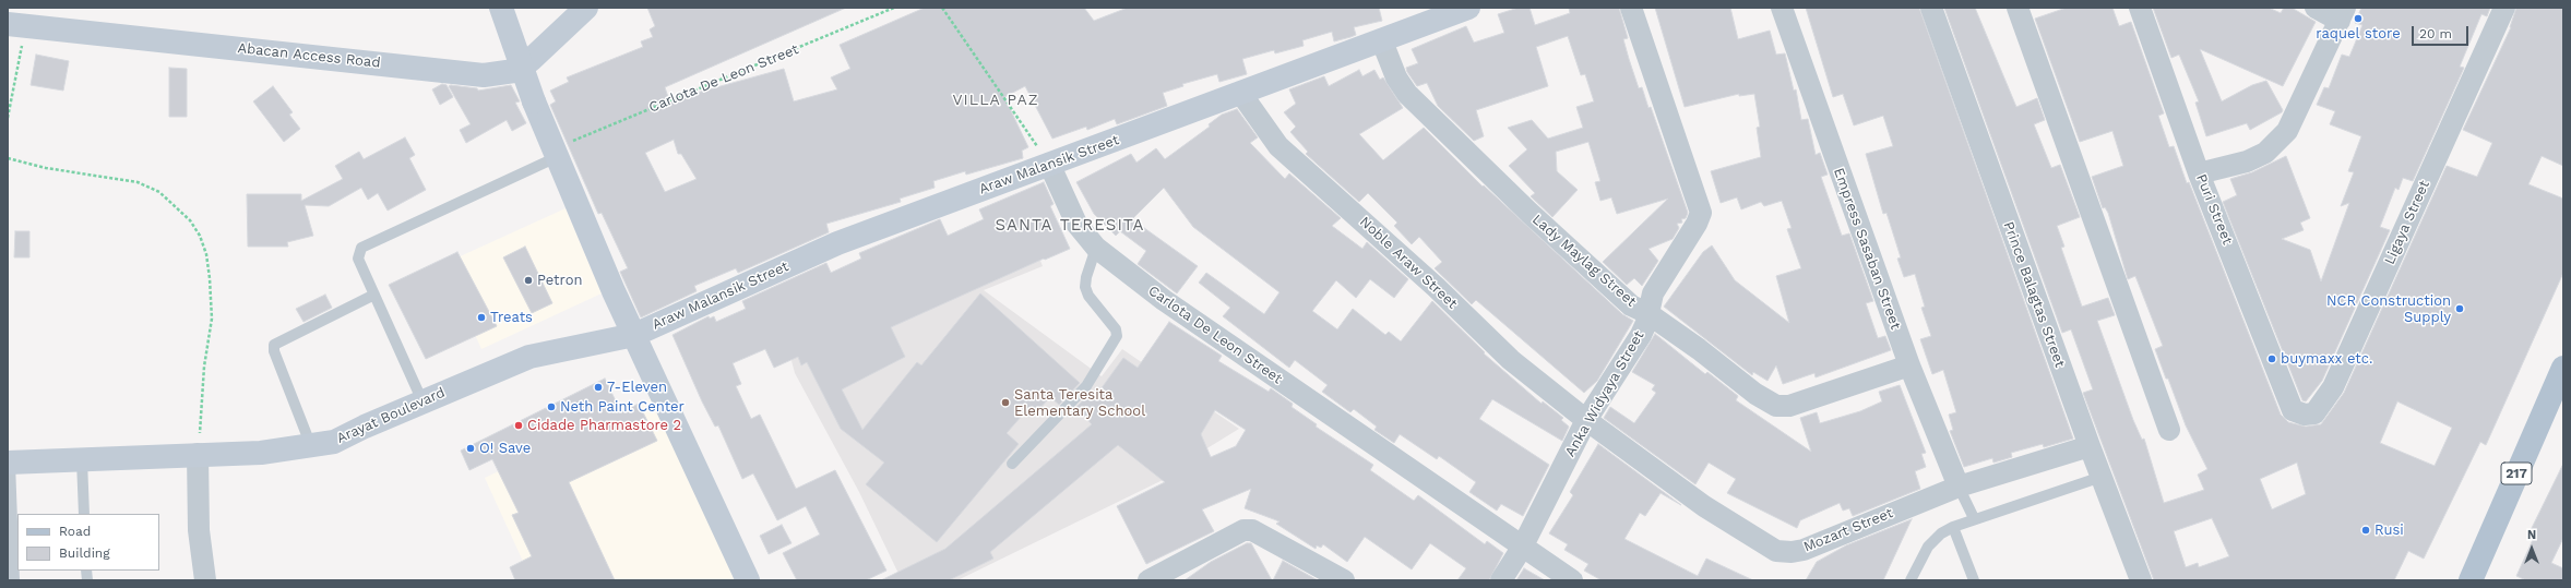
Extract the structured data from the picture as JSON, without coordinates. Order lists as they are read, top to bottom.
{
  "streets": {
    "main road": [
      "Abacan Access Road",
      "Araw Malansik Street",
      "Arayat Boulevard",
      "217"
    ],
    "street": [
      "Carlota De Leon Street",
      "Puri Street",
      "Ligaya Street",
      "Empress Sasaban Street",
      "Lady Maylag Street",
      "Noble Araw Street",
      "Prince Balagtas Street",
      "Anka Widyaya Street",
      "Mozart Street"
    ]
  },
  "crossings": [
    ["Carlota De Leon Street", "Araw Malansik Street"],
    ["Carlota De Leon Street", "Anka Widyaya Street"],
    ["Araw Malansik Street", "Lady Maylag Street"],
    ["Araw Malansik Street", "Noble Araw Street"],
    ["Araw Malansik Street", "Arayat Boulevard"],
    ["Puri Street", "Ligaya Street"],
    ["Empress Sasaban Street", "Lady Maylag Street"],
    ["Empress Sasaban Street", "Mozart Street"],
    ["Lady Maylag Street", "Anka Widyaya Street"],
    ["Noble Araw Street", "Anka Widyaya Street"],
    ["Noble Araw Street", "Mozart Street"],
    ["Prince Balagtas Street", "Mozart Street"],
    ["Anka Widyaya Street", "Mozart Street"]
  ],
  "districts": ["VILLA PAZ", "SANTA TERESITA"],
  "places": [
    "raquel store",
    "Petron",
    "NCR Construction Supply",
    "Treats",
    "buymaxx etc.",
    "7-Eleven",
    "Santa Teresita Elementary School",
    "Neth Paint Center",
    "Cidade Pharmastore 2",
    "O! Save",
    "Rusi"
  ],
  "legend": ["Road", "Building"],
  "scale_bar": "20 m",
  "north": "top"
}
